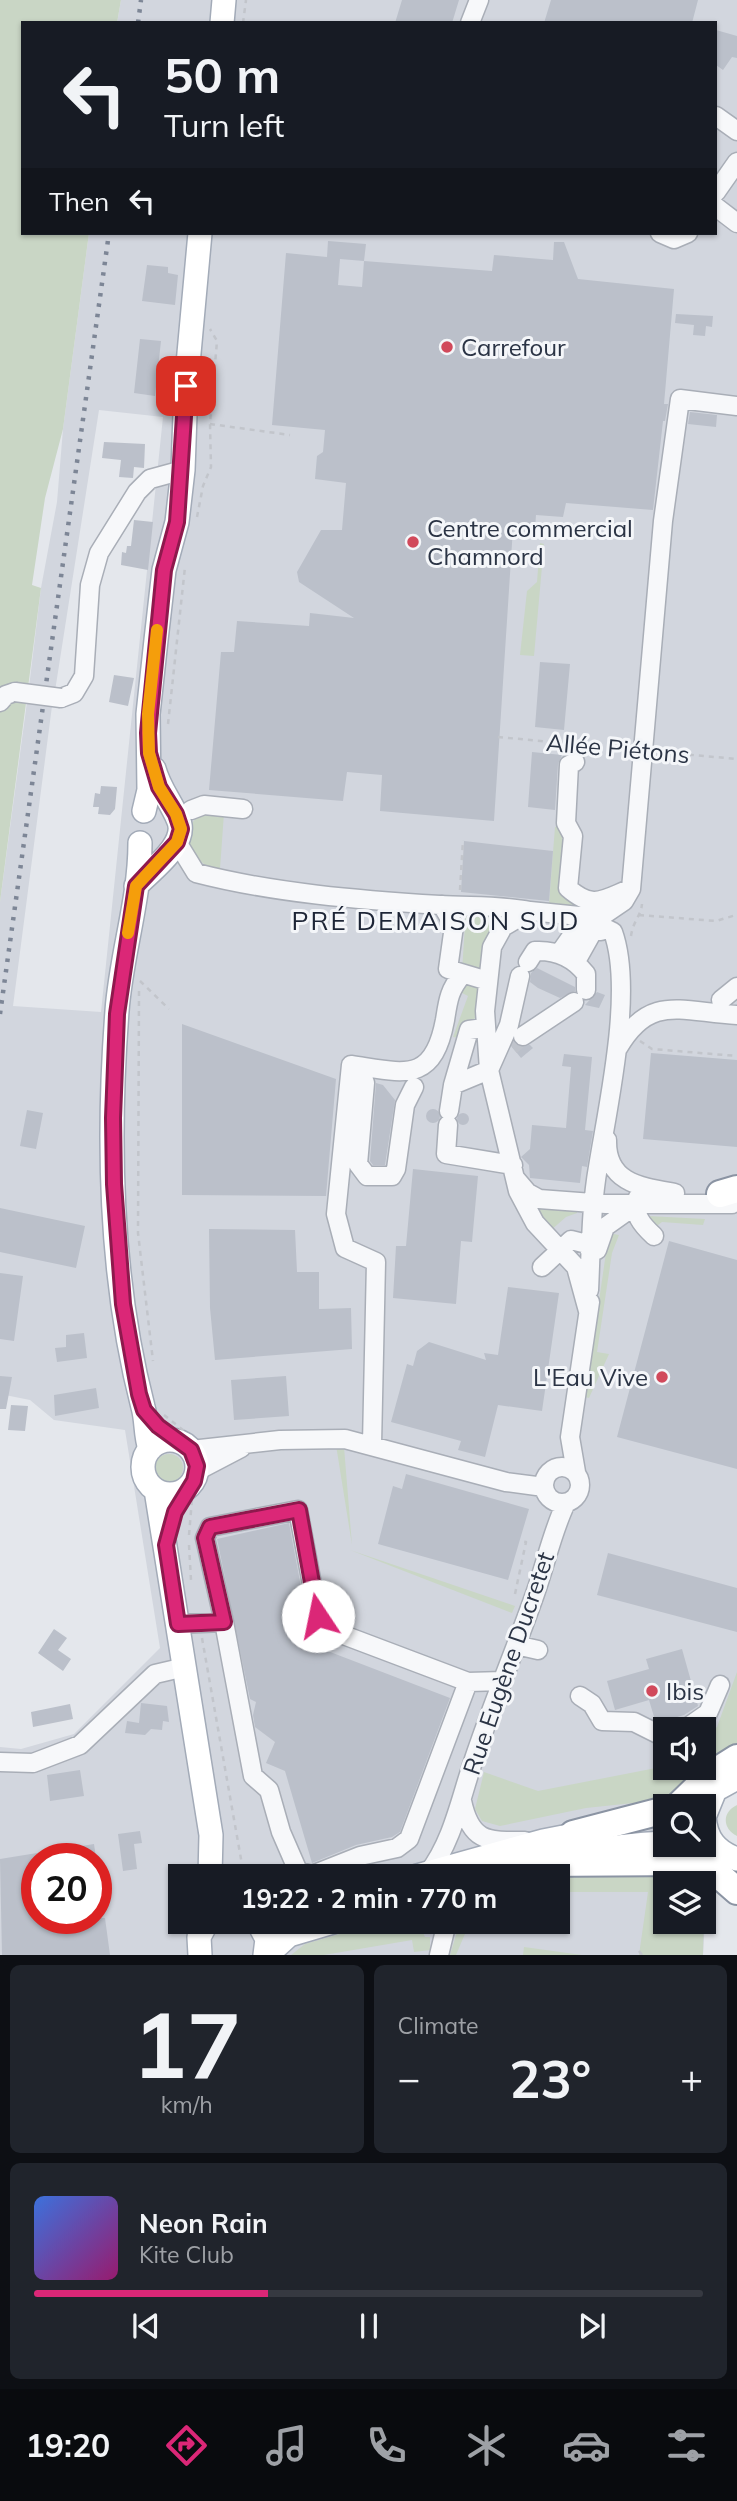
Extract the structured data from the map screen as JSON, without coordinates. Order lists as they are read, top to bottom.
{
  "streets": {
    "street": ["Rue Eugène Ducretet"],
    "path": ["Allée Piétons"]
  },
  "districts": ["PRÉ DEMAISON SUD"],
  "places": [
    "Carrefour",
    "Centre commercial Chamnord",
    "L'Eau Vive",
    "Ibis"
  ],
  "page": {
    "turn": ["50 m", "Turn left"],
    "then": "Then",
    "limit": "20",
    "trip": "19:22 · 2 min · 770 m",
    "tile": [
      ["17", "km/h"],
      "Climate"
    ],
    "heat": ["−", "23°", "+"],
    "song": ["Neon Rain", "Kite Club"],
    "tabs": "19:20"
  }
}
